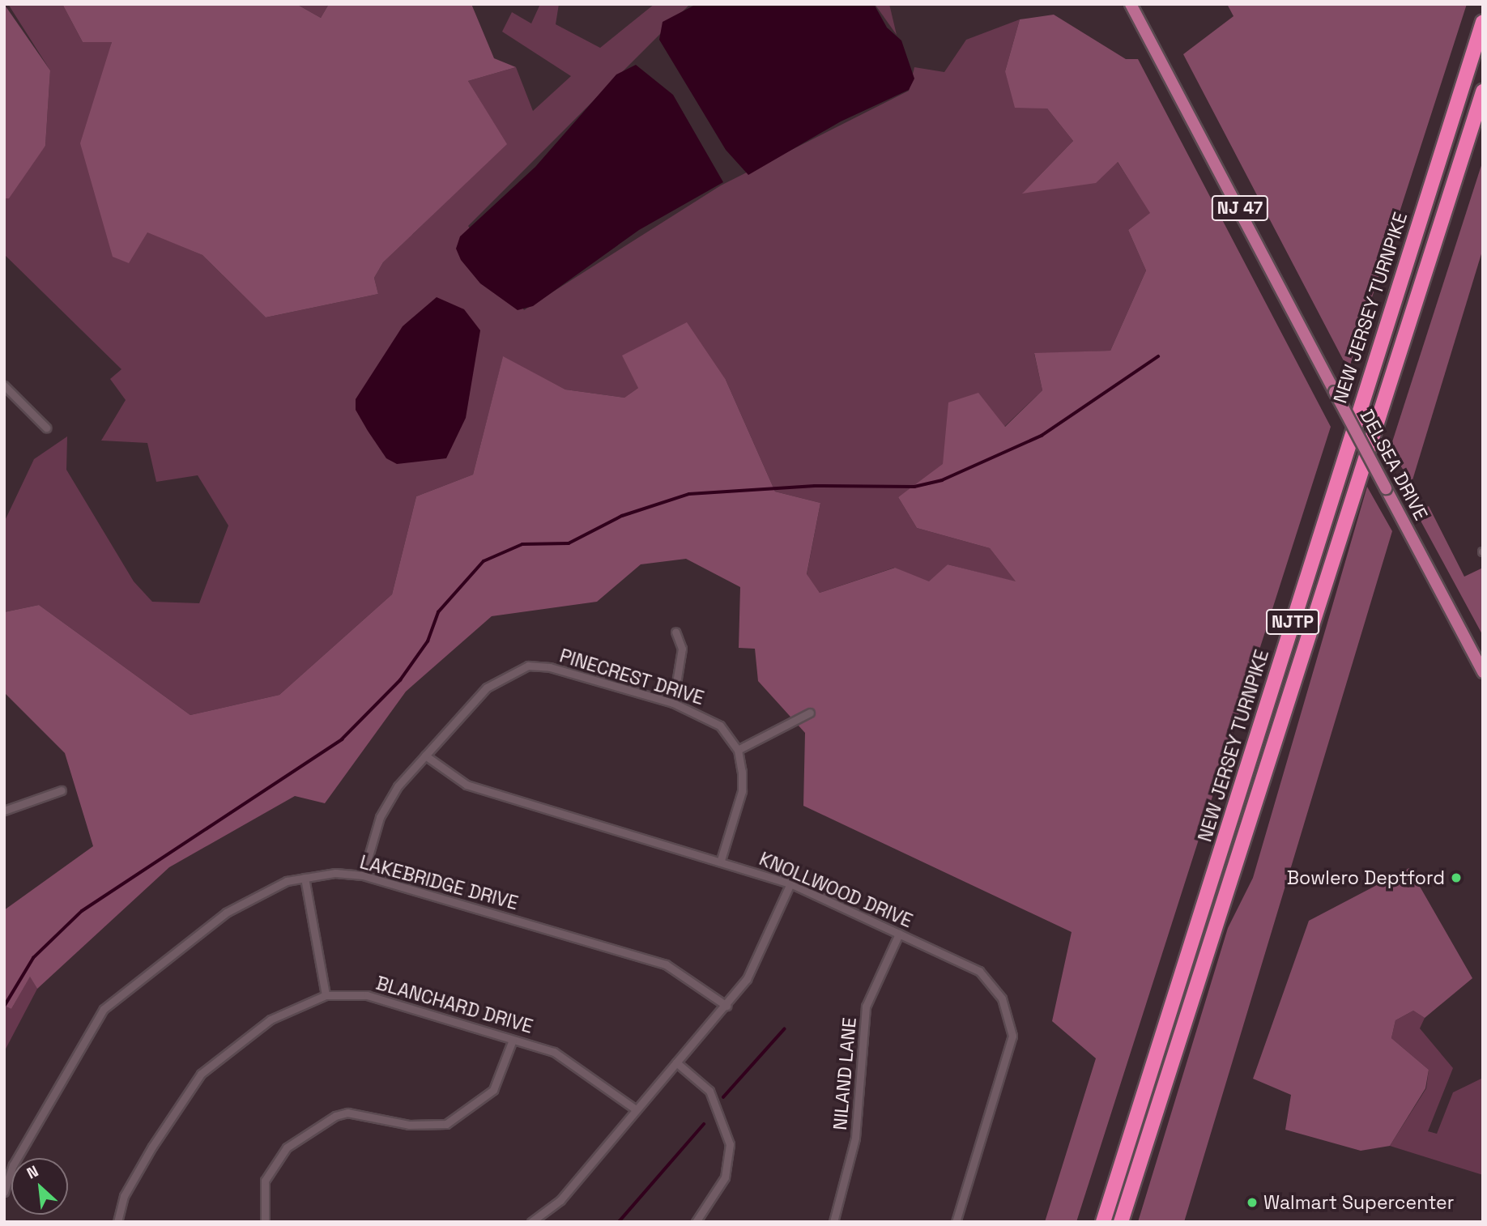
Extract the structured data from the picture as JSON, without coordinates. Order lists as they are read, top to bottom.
{
  "streets": {
    "highway": ["NEW JERSEY TURNPIKE", "NJTP"],
    "main road": ["NJ 47", "DELSEA DRIVE"],
    "street": [
      "PINECREST DRIVE",
      "LAKEBRIDGE DRIVE",
      "KNOLLWOOD DRIVE",
      "BLANCHARD DRIVE",
      "NILAND LANE"
    ]
  },
  "crossings": [
    ["PINECREST DRIVE", "LAKEBRIDGE DRIVE"],
    ["PINECREST DRIVE", "KNOLLWOOD DRIVE"],
    ["KNOLLWOOD DRIVE", "NILAND LANE"]
  ],
  "places": ["Bowlero Deptford", "Walmart Supercenter"],
  "north": "top left"
}
